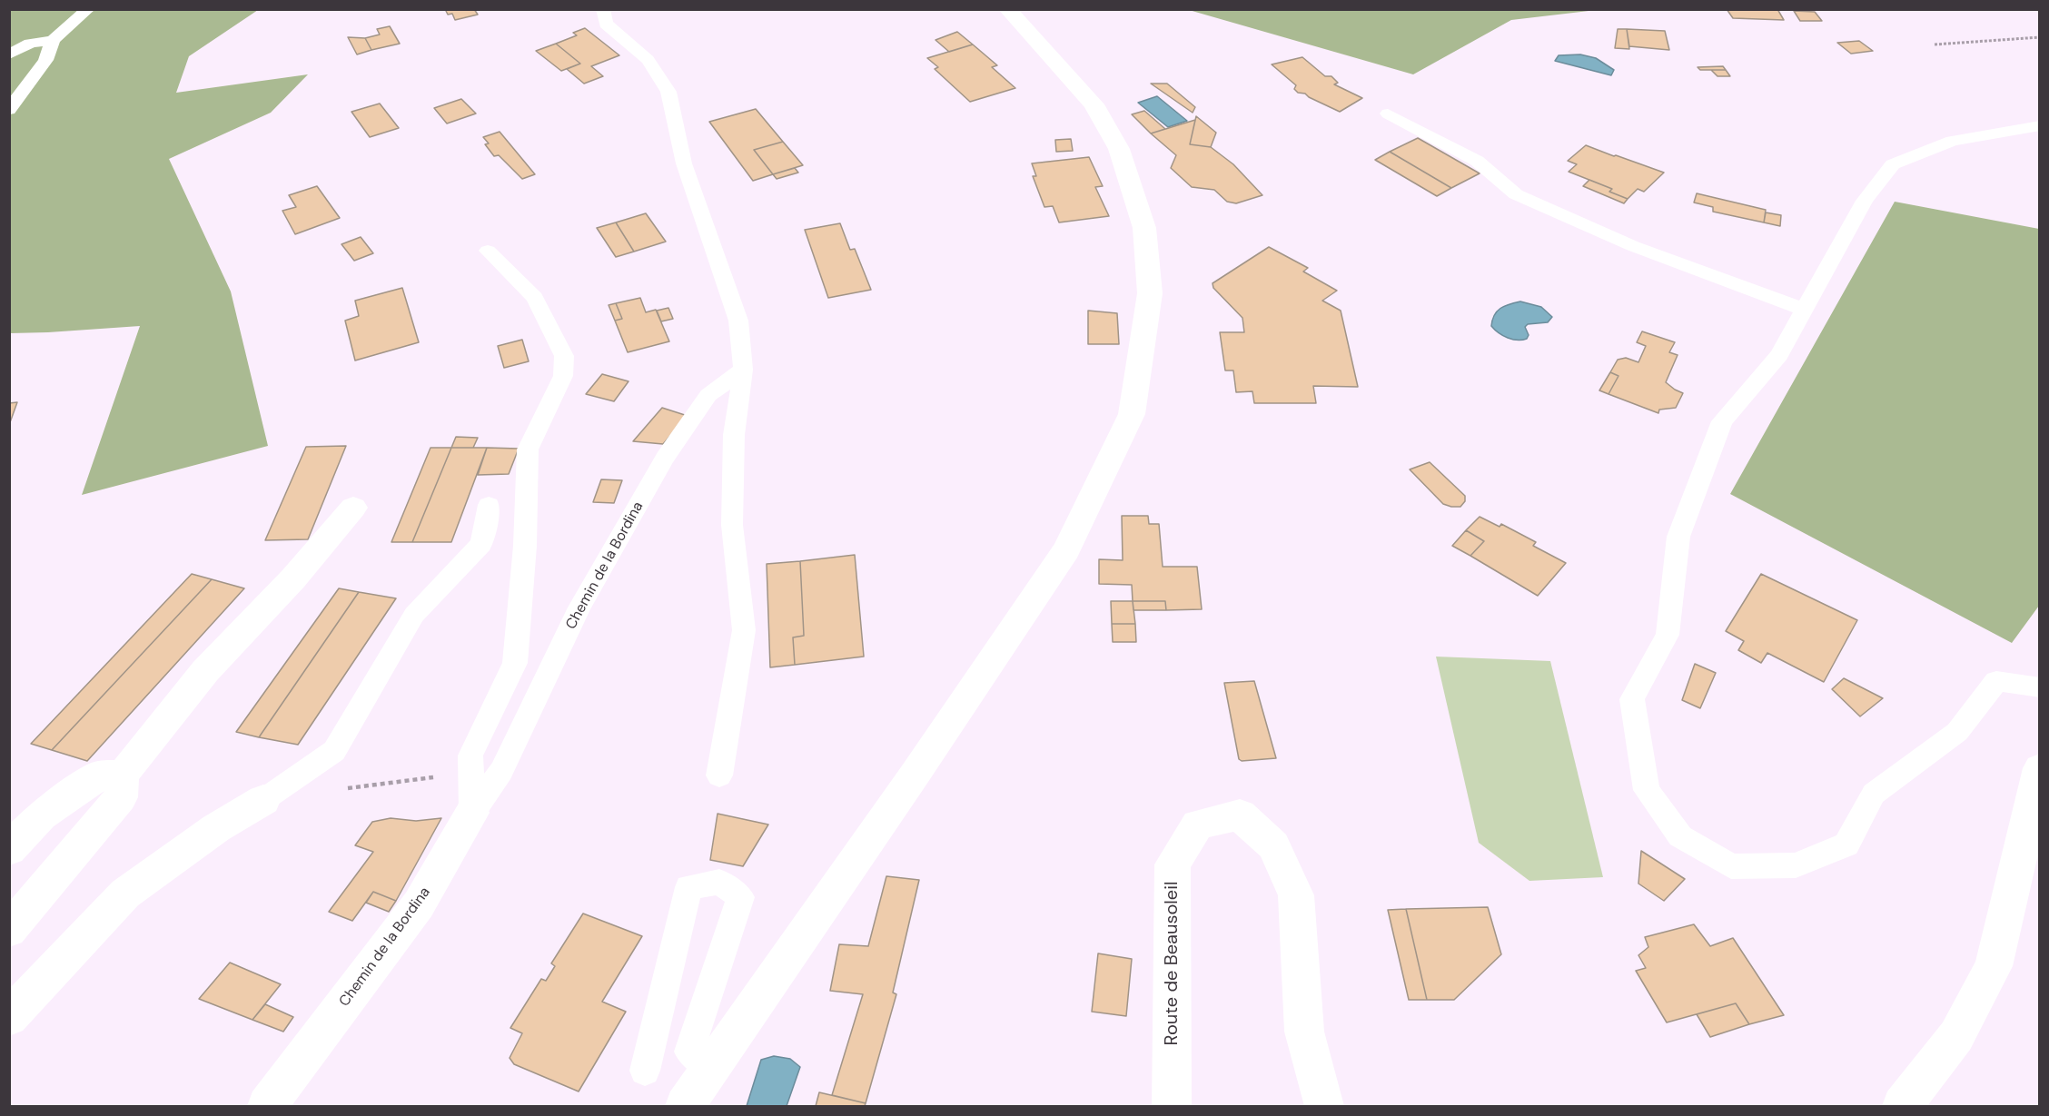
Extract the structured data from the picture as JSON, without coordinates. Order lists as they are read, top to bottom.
{
  "streets": {
    "street": ["Chemin de la Bordina", "Route de Beausoleil"]
  }
}
